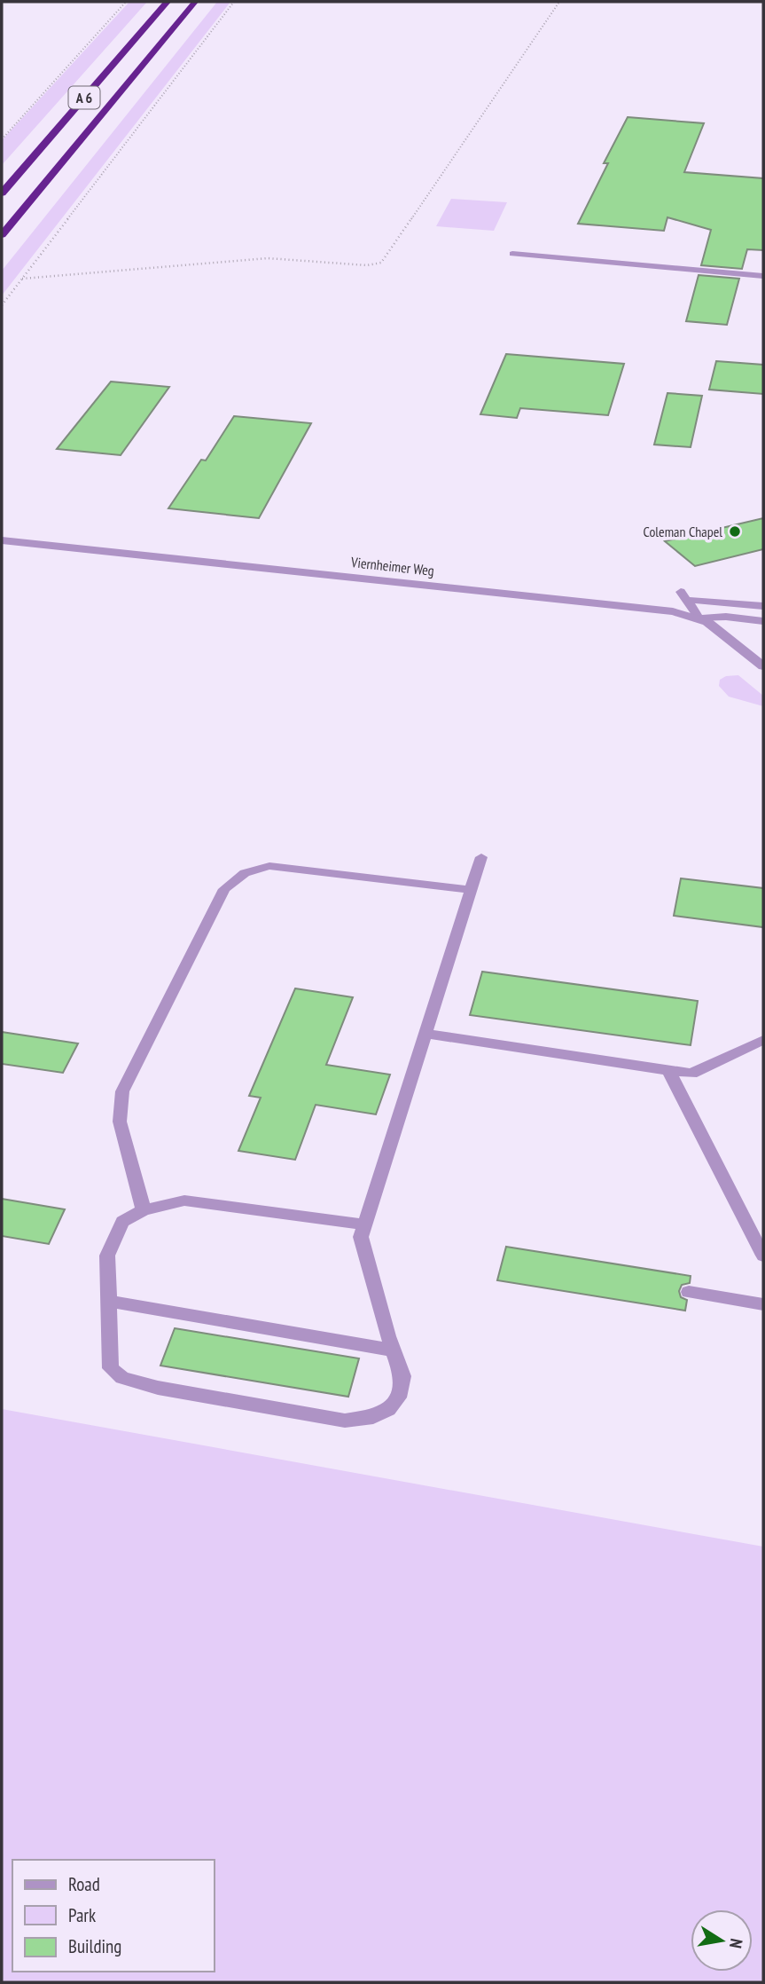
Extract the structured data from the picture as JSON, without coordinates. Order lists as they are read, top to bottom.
{
  "streets": {
    "highway": ["A 6"],
    "street": ["Viernheimer Weg"]
  },
  "places": ["Coleman Chapel"],
  "legend": ["Road", "Park", "Building"],
  "north": "right"
}
